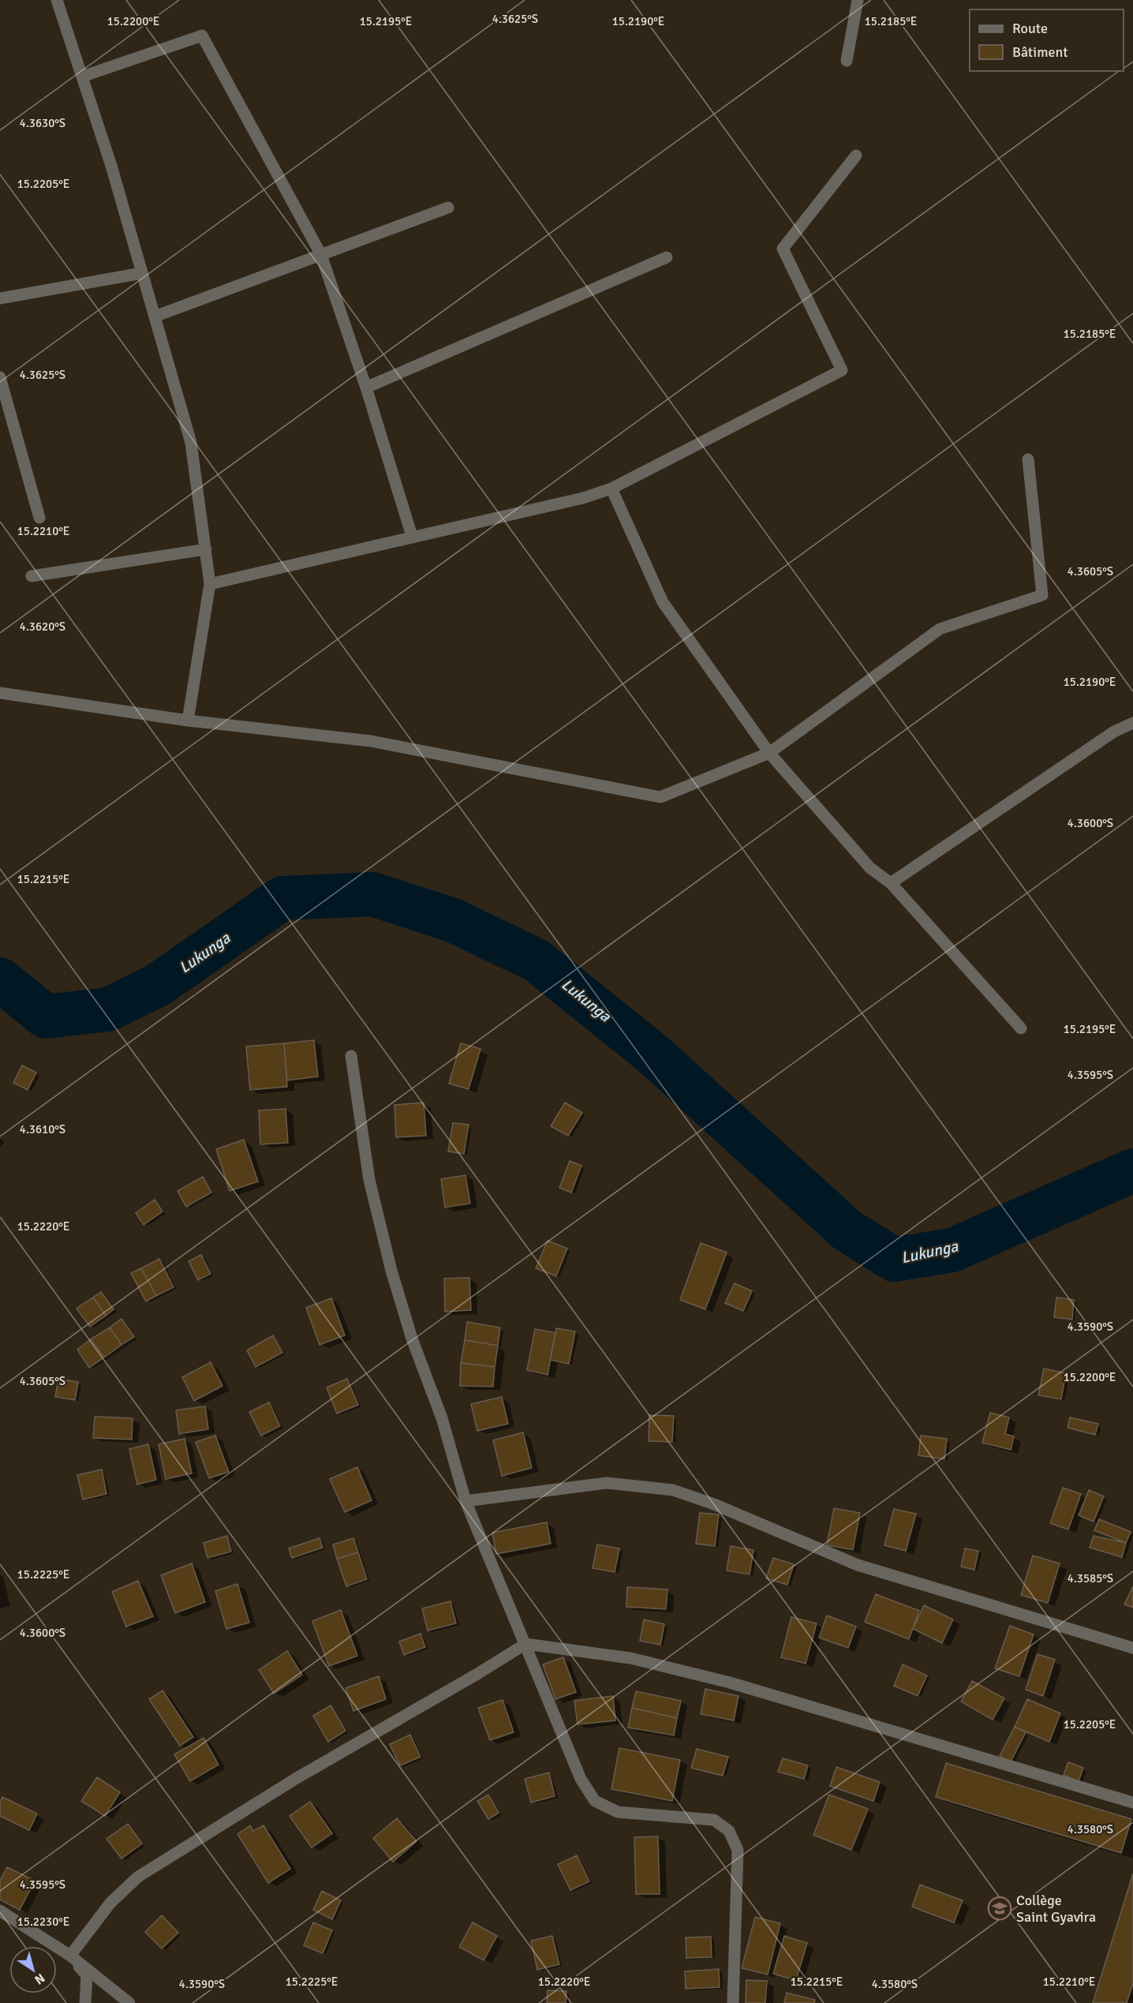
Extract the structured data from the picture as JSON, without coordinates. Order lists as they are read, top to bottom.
{
  "water": ["Lukunga"],
  "places": {
    "school or university": ["Collège Saint Gyavira"]
  },
  "legend": ["Route", "Bâtiment"],
  "north": "bottom right",
  "coordinates": [
    "4.3625°S",
    "15.2200°E",
    "15.2195°E",
    "15.2190°E",
    "15.2185°E",
    "4.3630°S",
    "15.2205°E",
    "15.2210°E",
    "4.3605°S",
    "4.3620°S",
    "4.3600°S",
    "15.2215°E",
    "4.3595°S",
    "4.3610°S",
    "15.2220°E",
    "4.3590°S",
    "15.2225°E",
    "4.3585°S",
    "4.3580°S",
    "15.2230°E"
  ]
}
